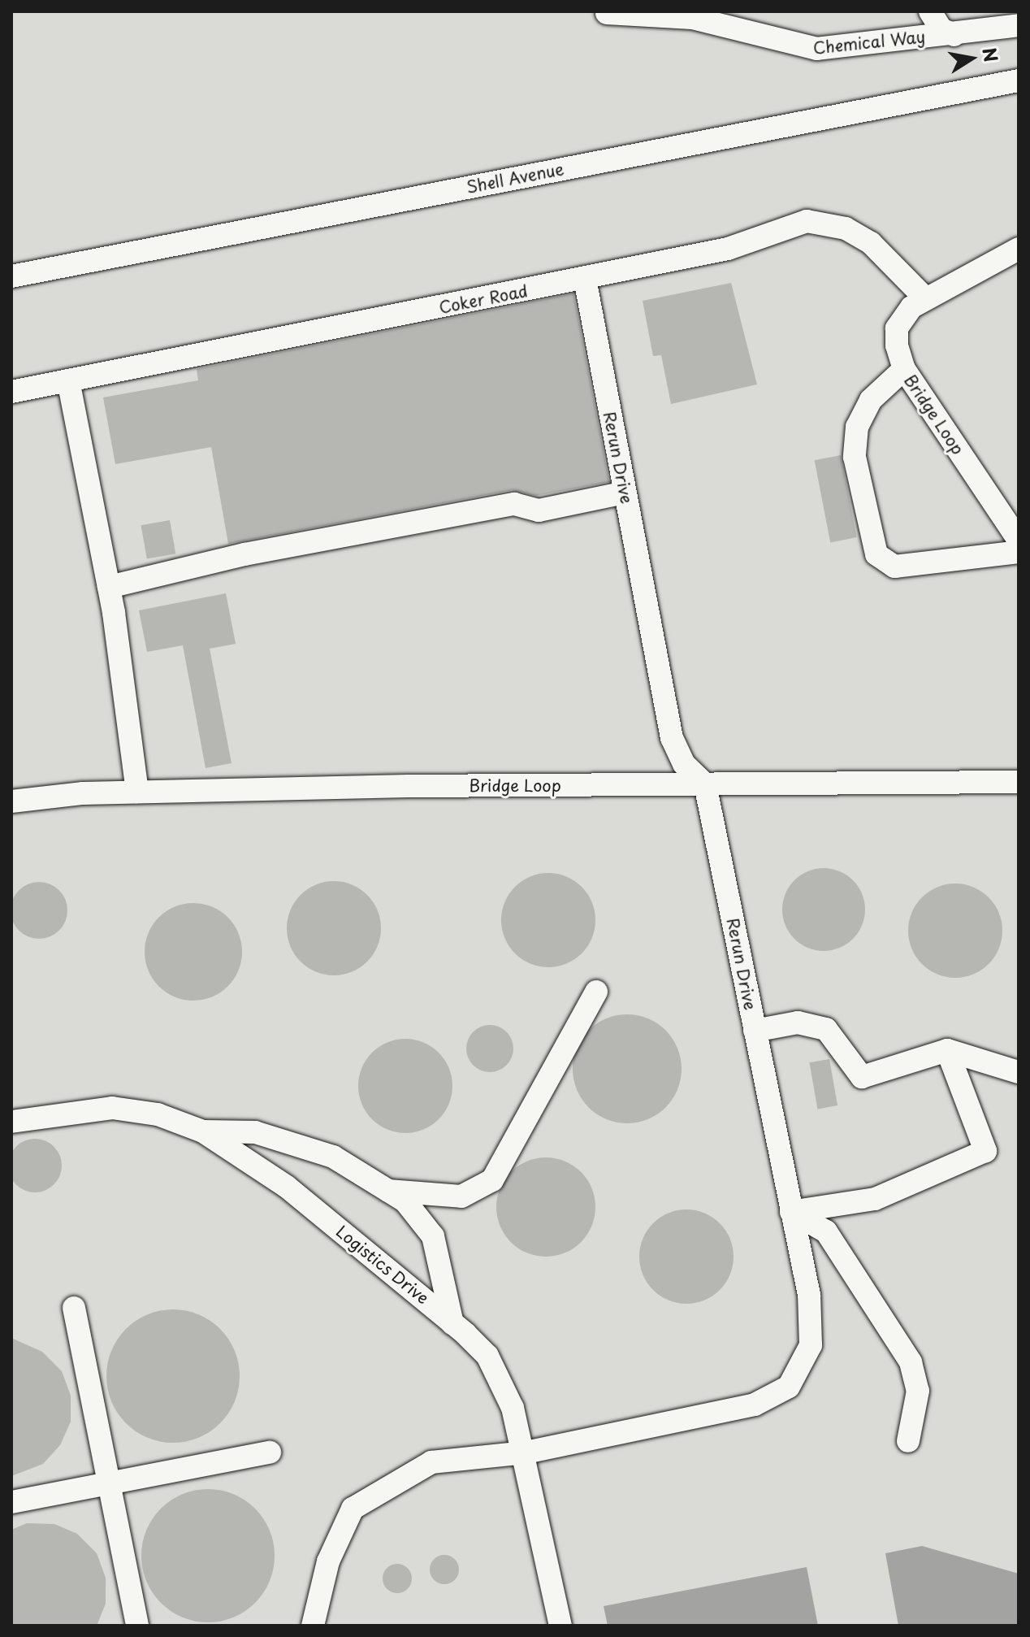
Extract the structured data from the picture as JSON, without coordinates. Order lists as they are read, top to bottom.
{
  "streets": {
    "street": [
      "Chemical Way",
      "Shell Avenue",
      "Coker Road",
      "Bridge Loop",
      "Rerun Drive",
      "Logistics Drive"
    ]
  },
  "crossings": [
    ["Coker Road", "Bridge Loop"],
    ["Coker Road", "Rerun Drive"],
    ["Bridge Loop", "Rerun Drive"],
    ["Rerun Drive", "Logistics Drive"]
  ],
  "north": "right"
}
